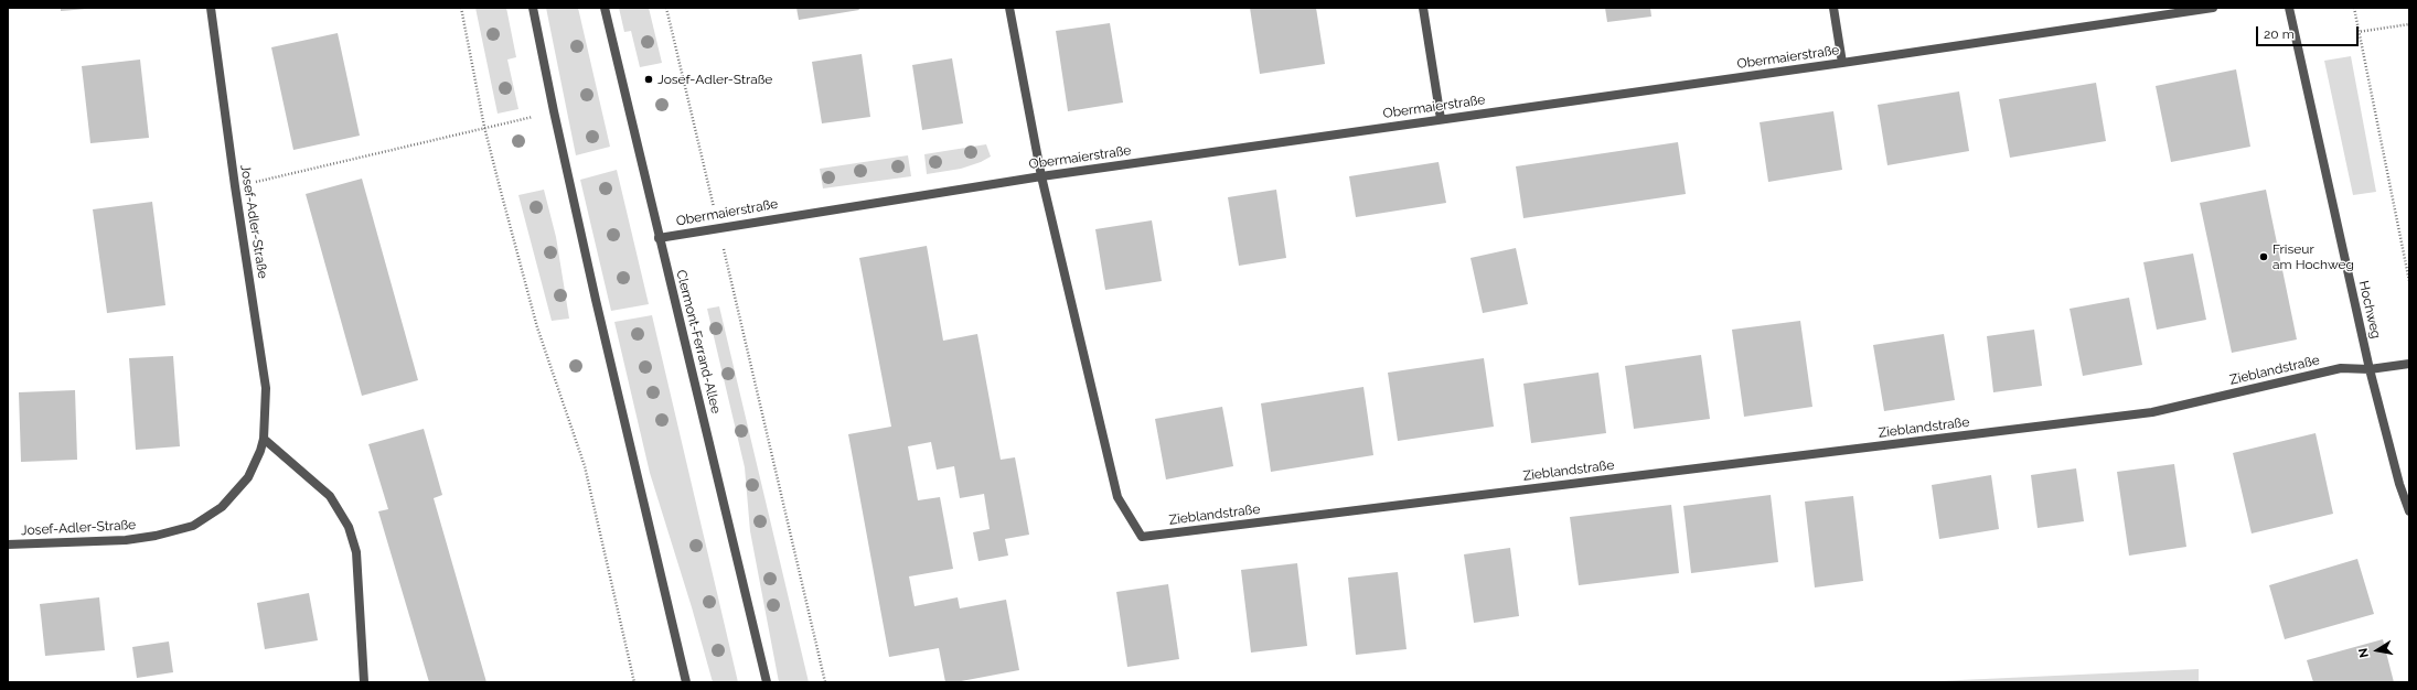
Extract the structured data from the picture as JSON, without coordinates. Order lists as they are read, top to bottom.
{
  "streets": {
    "street": [
      "Obermaierstraße",
      "Josef-Adler-Straße",
      "Hochweg",
      "Clermont-Ferrand-Allee",
      "Zieblandstraße"
    ]
  },
  "crossings": [
    ["Obermaierstraße", "Clermont-Ferrand-Allee"],
    ["Obermaierstraße", "Zieblandstraße"],
    ["Hochweg", "Zieblandstraße"]
  ],
  "places": ["Josef-Adler-Straße", "Friseur am Hochweg"],
  "scale_bar": "20 m",
  "north": "left"
}
